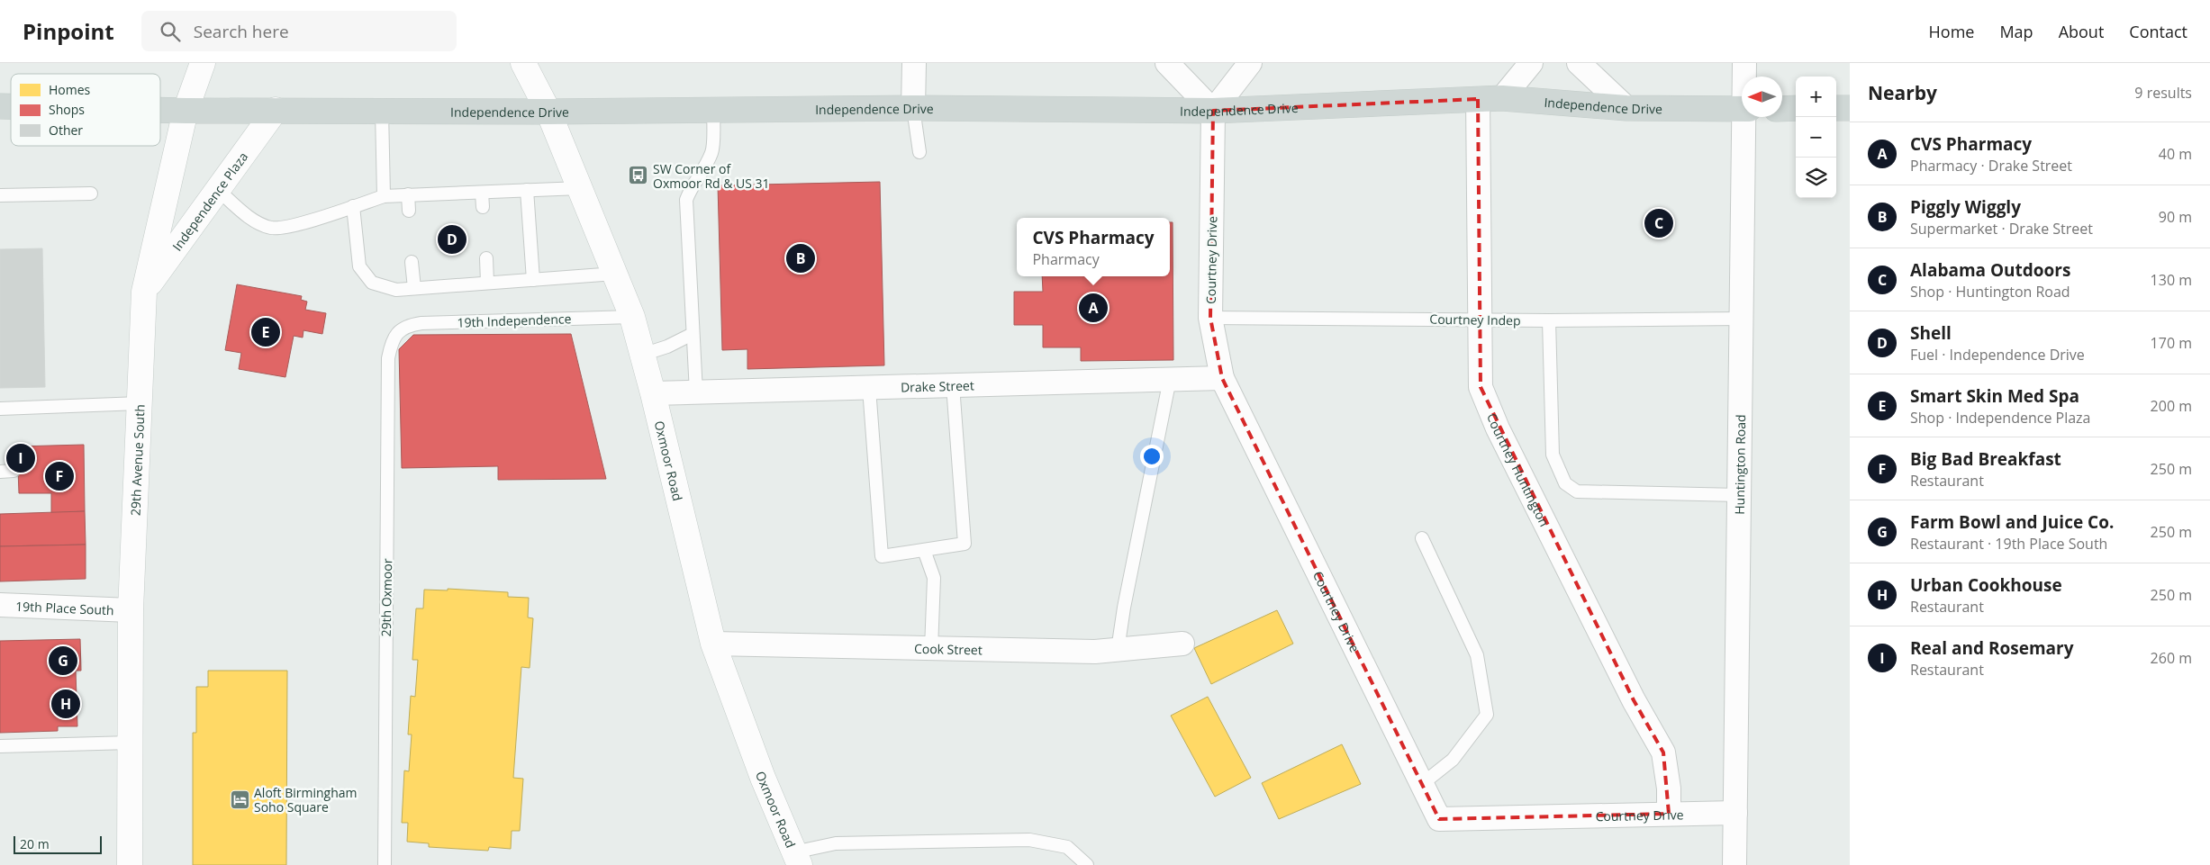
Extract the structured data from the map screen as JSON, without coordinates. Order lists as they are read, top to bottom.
{
  "streets": {
    "main road": ["Independence Drive"],
    "street": [
      "Independence Plaza",
      "Courtney Drive",
      "Drake Street",
      "29th Avenue South",
      "Oxmoor Road",
      "Huntington Road",
      "Courtney Huntington",
      "19th Place South",
      "Cook Street"
    ],
    "lane": ["Courtney Indep", "19th Independence", "29th Oxmoor"]
  },
  "crossings": [
    ["Independence Drive", "Independence Plaza"],
    ["Independence Drive", "Courtney Drive"],
    ["Independence Drive", "29th Avenue South"],
    ["Independence Drive", "Oxmoor Road"],
    ["Independence Drive", "Courtney Huntington"],
    ["Independence Plaza", "29th Avenue South"],
    ["Courtney Drive", "Courtney Indep"],
    ["Courtney Drive", "Drake Street"],
    ["Courtney Drive", "Huntington Road"],
    ["Courtney Drive", "Courtney Huntington"],
    ["Courtney Indep", "Huntington Road"],
    ["Courtney Indep", "Courtney Huntington"],
    ["19th Independence", "Oxmoor Road"],
    ["19th Independence", "29th Oxmoor"],
    ["Drake Street", "Oxmoor Road"],
    ["29th Avenue South", "19th Place South"],
    ["Oxmoor Road", "Cook Street"]
  ],
  "places": {
    "bus stop": ["SW Corner of Oxmoor Rd & US 31"],
    "hotel": ["Aloft Birmingham Soho Square"]
  },
  "legend": ["Homes", "Shops", "Other"],
  "scale_bar": "20 m",
  "north": "left",
  "page": {
    "header": "Pinpoint",
    "search": "Search here",
    "nav": [
      "Home",
      "Map",
      "About",
      "Contact"
    ],
    "heading": ["Nearby", "9 results"],
    "map_buttons": ["+", "−"],
    "list": [
      {
        "mark": "A",
        "name": "CVS Pharmacy",
        "note": "Pharmacy · Drake Street",
        "value": "40 m"
      },
      {
        "mark": "B",
        "name": "Piggly Wiggly",
        "note": "Supermarket · Drake Street",
        "value": "90 m"
      },
      {
        "mark": "C",
        "name": "Alabama Outdoors",
        "note": "Shop · Huntington Road",
        "value": "130 m"
      },
      {
        "mark": "D",
        "name": "Shell",
        "note": "Fuel · Independence Drive",
        "value": "170 m"
      },
      {
        "mark": "E",
        "name": "Smart Skin Med Spa",
        "note": "Shop · Independence Plaza",
        "value": "200 m"
      },
      {
        "mark": "F",
        "name": "Big Bad Breakfast",
        "note": "Restaurant",
        "value": "250 m"
      },
      {
        "mark": "G",
        "name": "Farm Bowl and Juice Co.",
        "note": "Restaurant · 19th Place South",
        "value": "250 m"
      },
      {
        "mark": "H",
        "name": "Urban Cookhouse",
        "note": "Restaurant",
        "value": "250 m"
      },
      {
        "mark": "I",
        "name": "Real and Rosemary",
        "note": "Restaurant",
        "value": "260 m"
      }
    ],
    "pins": [
      "C",
      "D",
      "B",
      "A",
      "E",
      "I",
      "F",
      "G",
      "H"
    ],
    "popup": ["CVS Pharmacy", "Pharmacy"],
    "scale": "20 m"
  }
}
